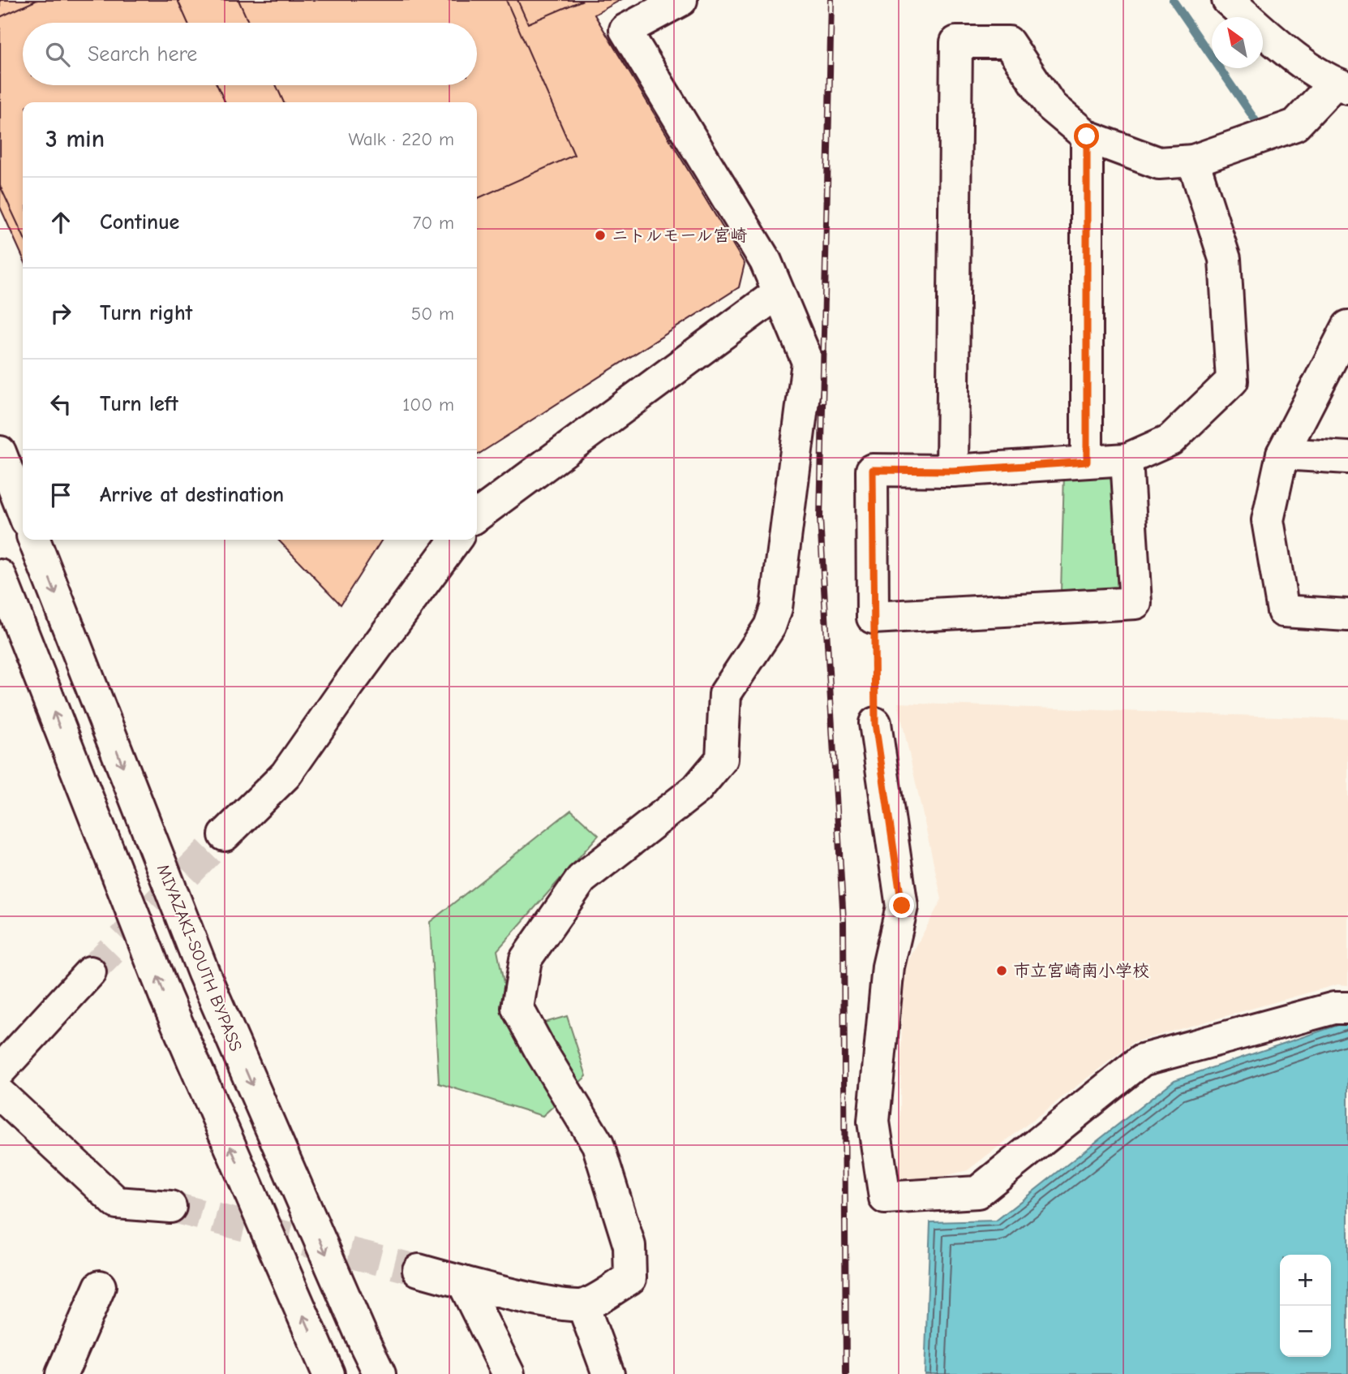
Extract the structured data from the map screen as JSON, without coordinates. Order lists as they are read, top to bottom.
{
  "streets": {
    "main road": ["MIYAZAKI-SOUTH BYPASS"]
  },
  "places": ["ニトルモール宮崎", "市立宮崎南小学校"],
  "north": "top left",
  "page": {
    "search": "Search here",
    "heading": ["3 min", "Walk · 220 m"],
    "list": [
      ["Continue", "70 m"],
      ["Turn right", "50 m"],
      ["Turn left", "100 m"],
      "Arrive at destination"
    ],
    "map_buttons": ["+", "−"]
  }
}
